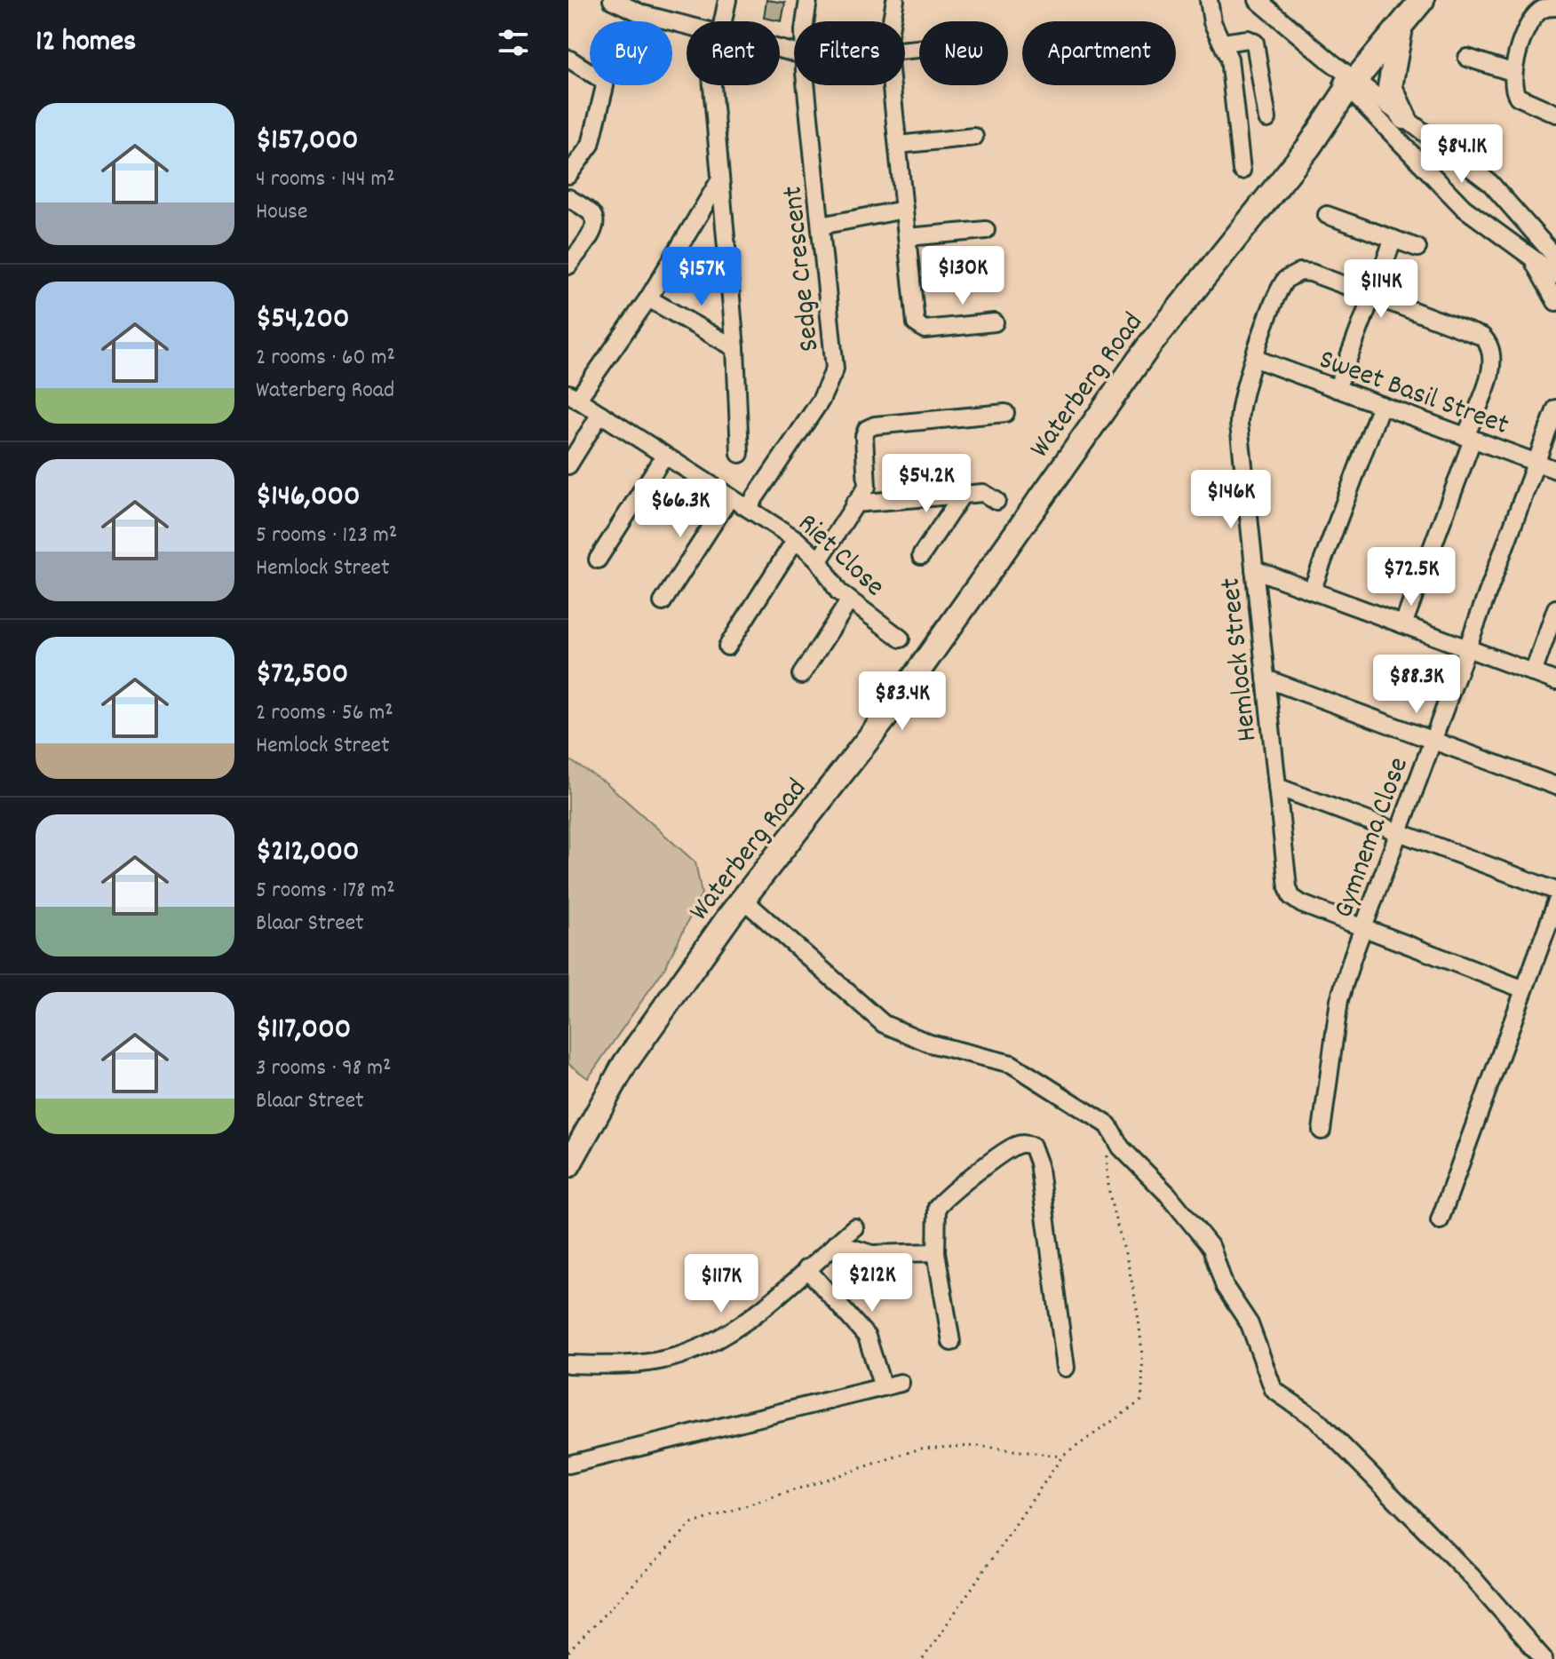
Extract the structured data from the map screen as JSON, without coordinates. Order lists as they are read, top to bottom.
{
  "streets": {
    "street": [
      "Sedge Crescent",
      "Waterberg Road",
      "Sweet Basil Street",
      "Riet Close",
      "Hemlock Street",
      "Gymnema Close"
    ]
  },
  "crossings": [
    ["Sedge Crescent", "Riet Close"],
    ["Sweet Basil Street", "Hemlock Street"],
    ["Sweet Basil Street", "Gymnema Close"],
    ["Hemlock Street", "Gymnema Close"]
  ],
  "page": {
    "heading": "12 homes",
    "chip": [
      "Buy",
      "Rent",
      "Filters",
      "New",
      "Apartment"
    ],
    "list": [
      {
        "name": "$157,000",
        "note": "4 rooms · 144 m² · House"
      },
      {
        "name": "$54,200",
        "note": "2 rooms · 60 m² · Waterberg Road"
      },
      {
        "name": "$146,000",
        "note": "5 rooms · 123 m² · Hemlock Street"
      },
      {
        "name": "$72,500",
        "note": "2 rooms · 56 m² · Hemlock Street"
      },
      {
        "name": "$212,000",
        "note": "5 rooms · 178 m² · Blaar Street"
      },
      {
        "name": "$117,000",
        "note": "3 rooms · 98 m² · Blaar Street"
      }
    ],
    "price": [
      "$84.1K",
      "$130K",
      "$157K",
      "$114K",
      "$54.2K",
      "$146K",
      "$66.3K",
      "$72.5K",
      "$88.3K",
      "$83.4K",
      "$212K",
      "$117K"
    ]
  }
}
